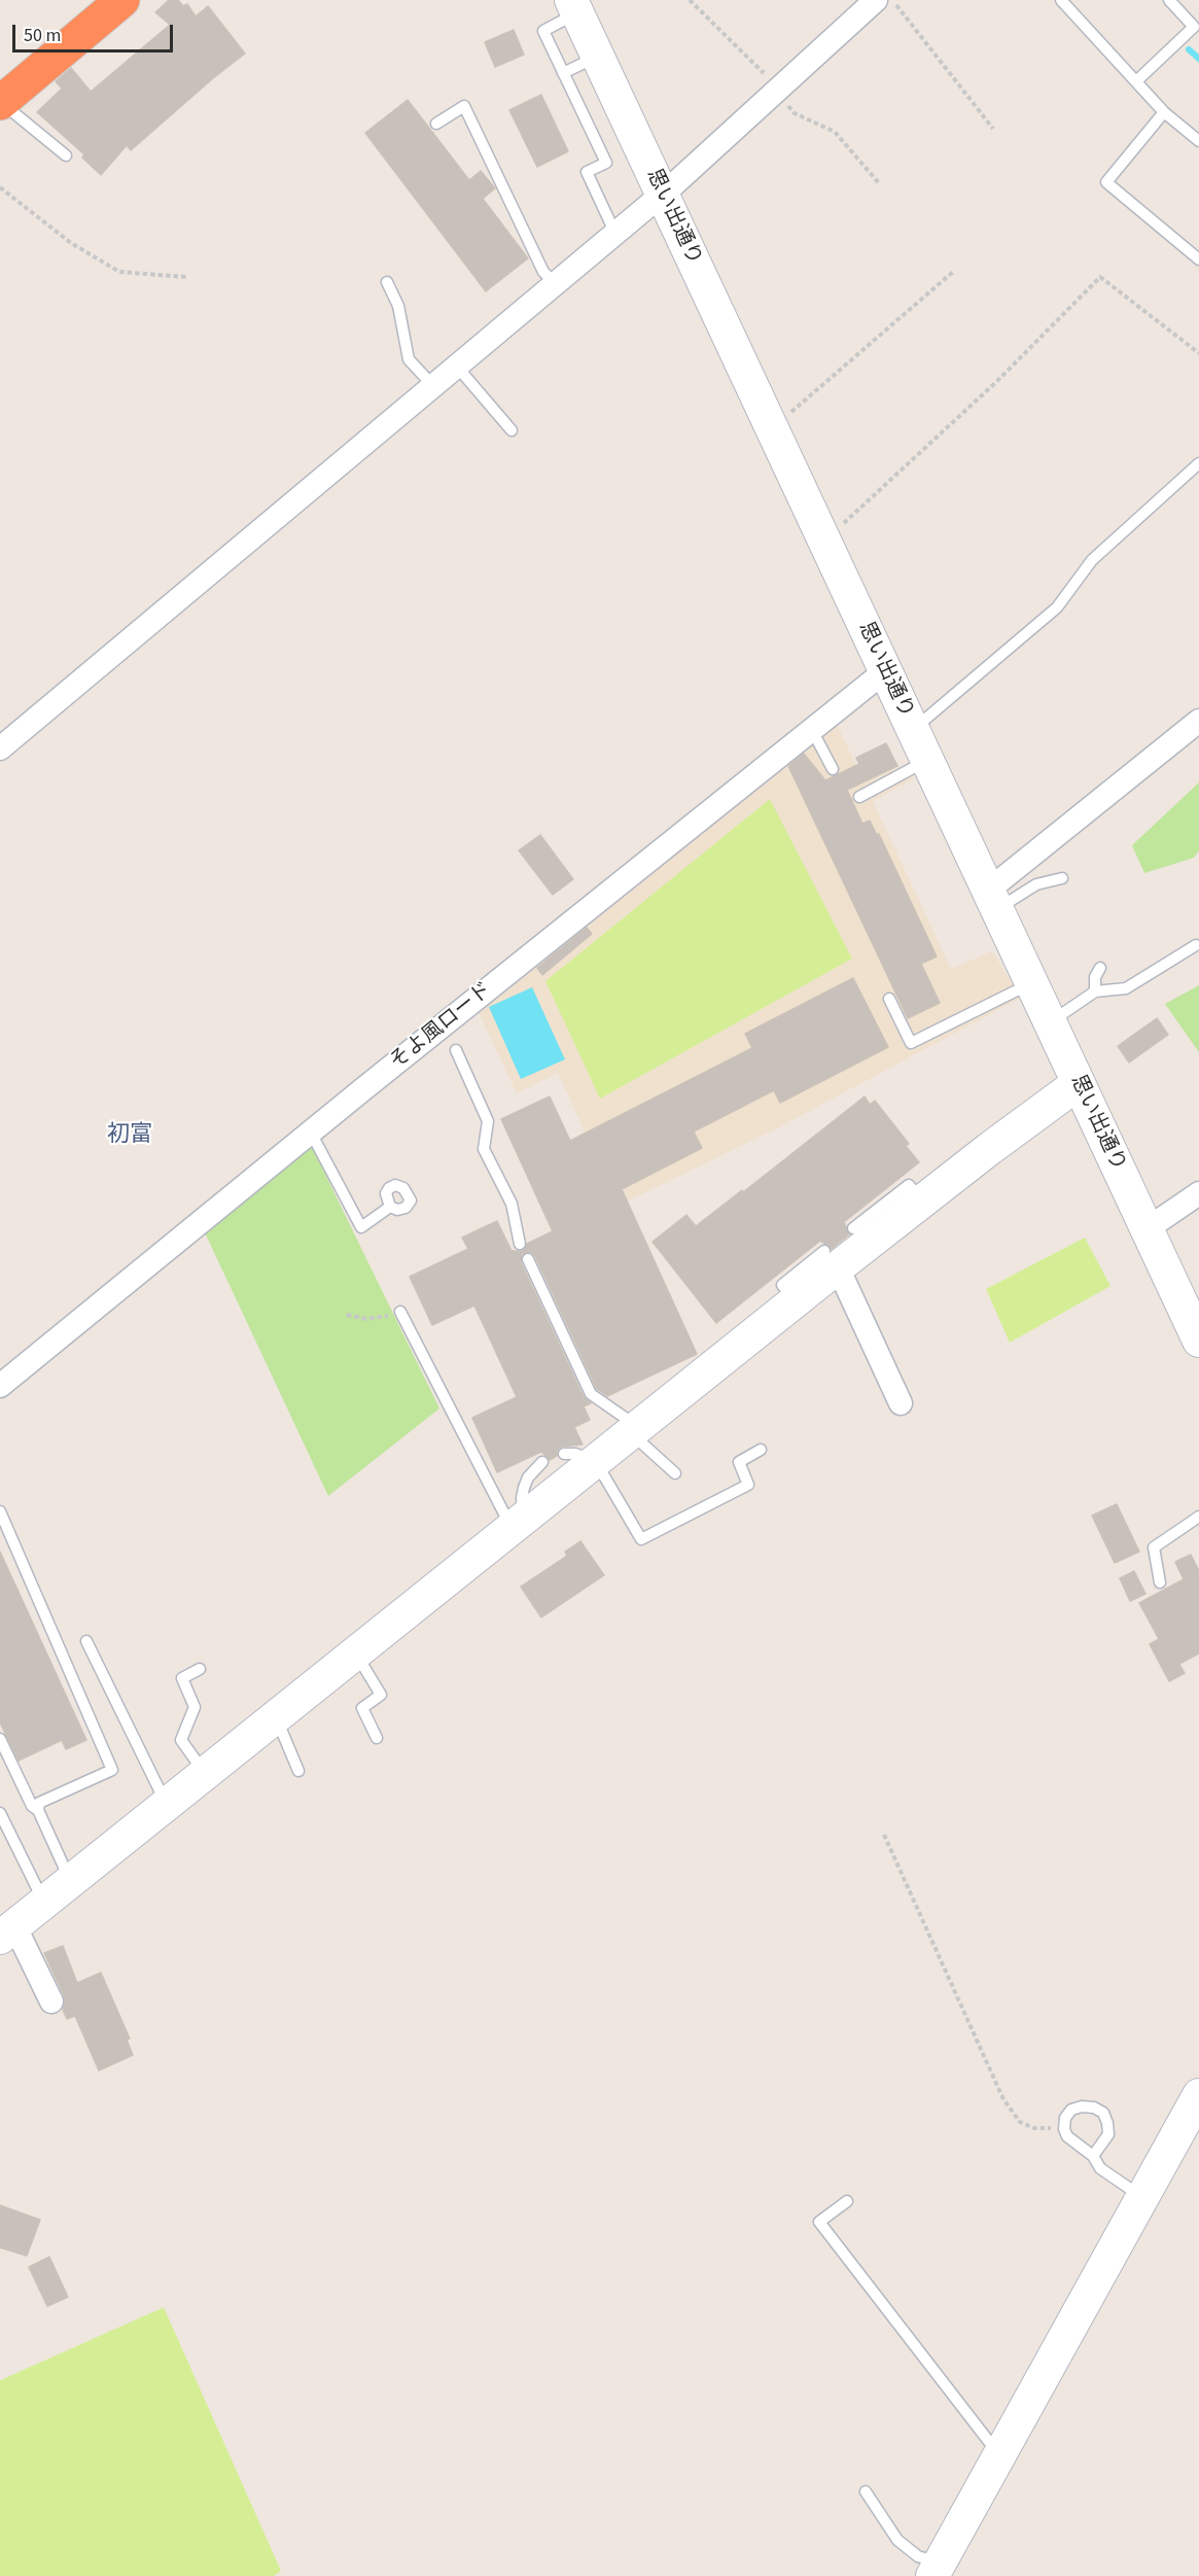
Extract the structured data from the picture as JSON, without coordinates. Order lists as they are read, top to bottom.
{
  "streets": {
    "street": ["思い出通り", "そよ風ロード"]
  },
  "crossings": [
    ["思い出通り", "そよ風ロード"]
  ],
  "districts": ["初富"],
  "scale_bar": "50 m"
}
